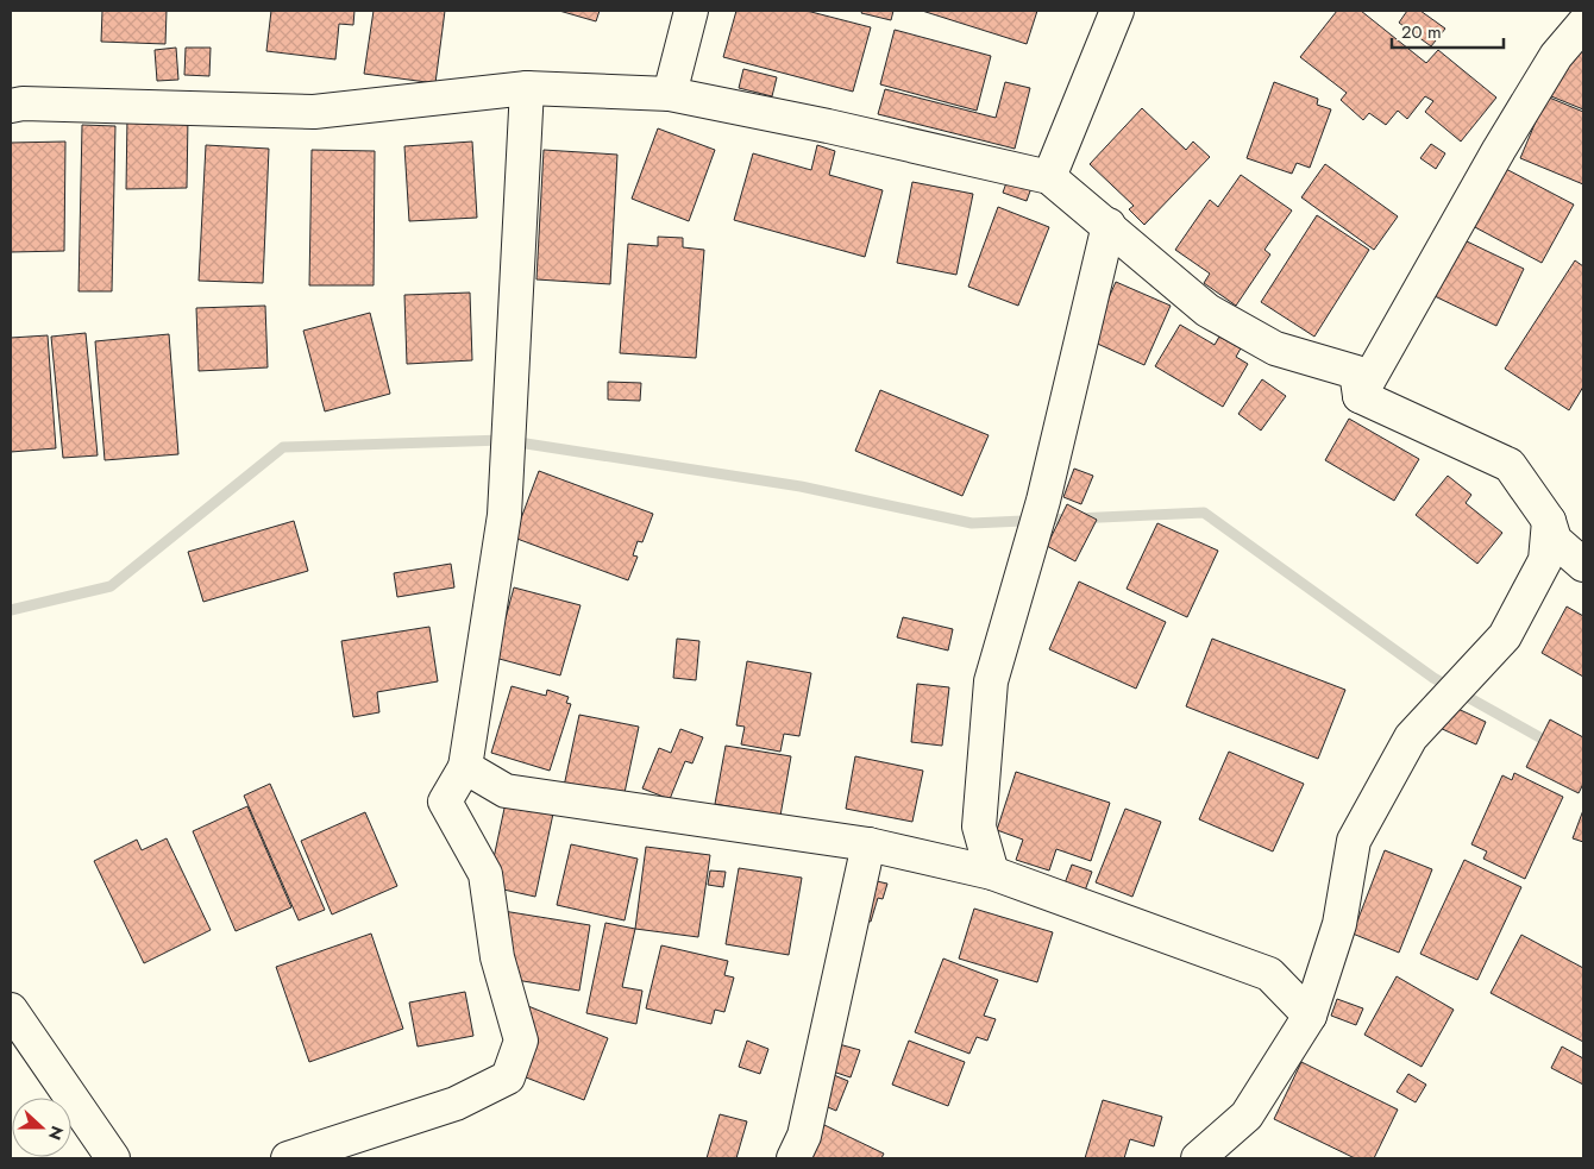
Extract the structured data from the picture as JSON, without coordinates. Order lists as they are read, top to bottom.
{
  "scale_bar": "20 m",
  "north": "right"
}
